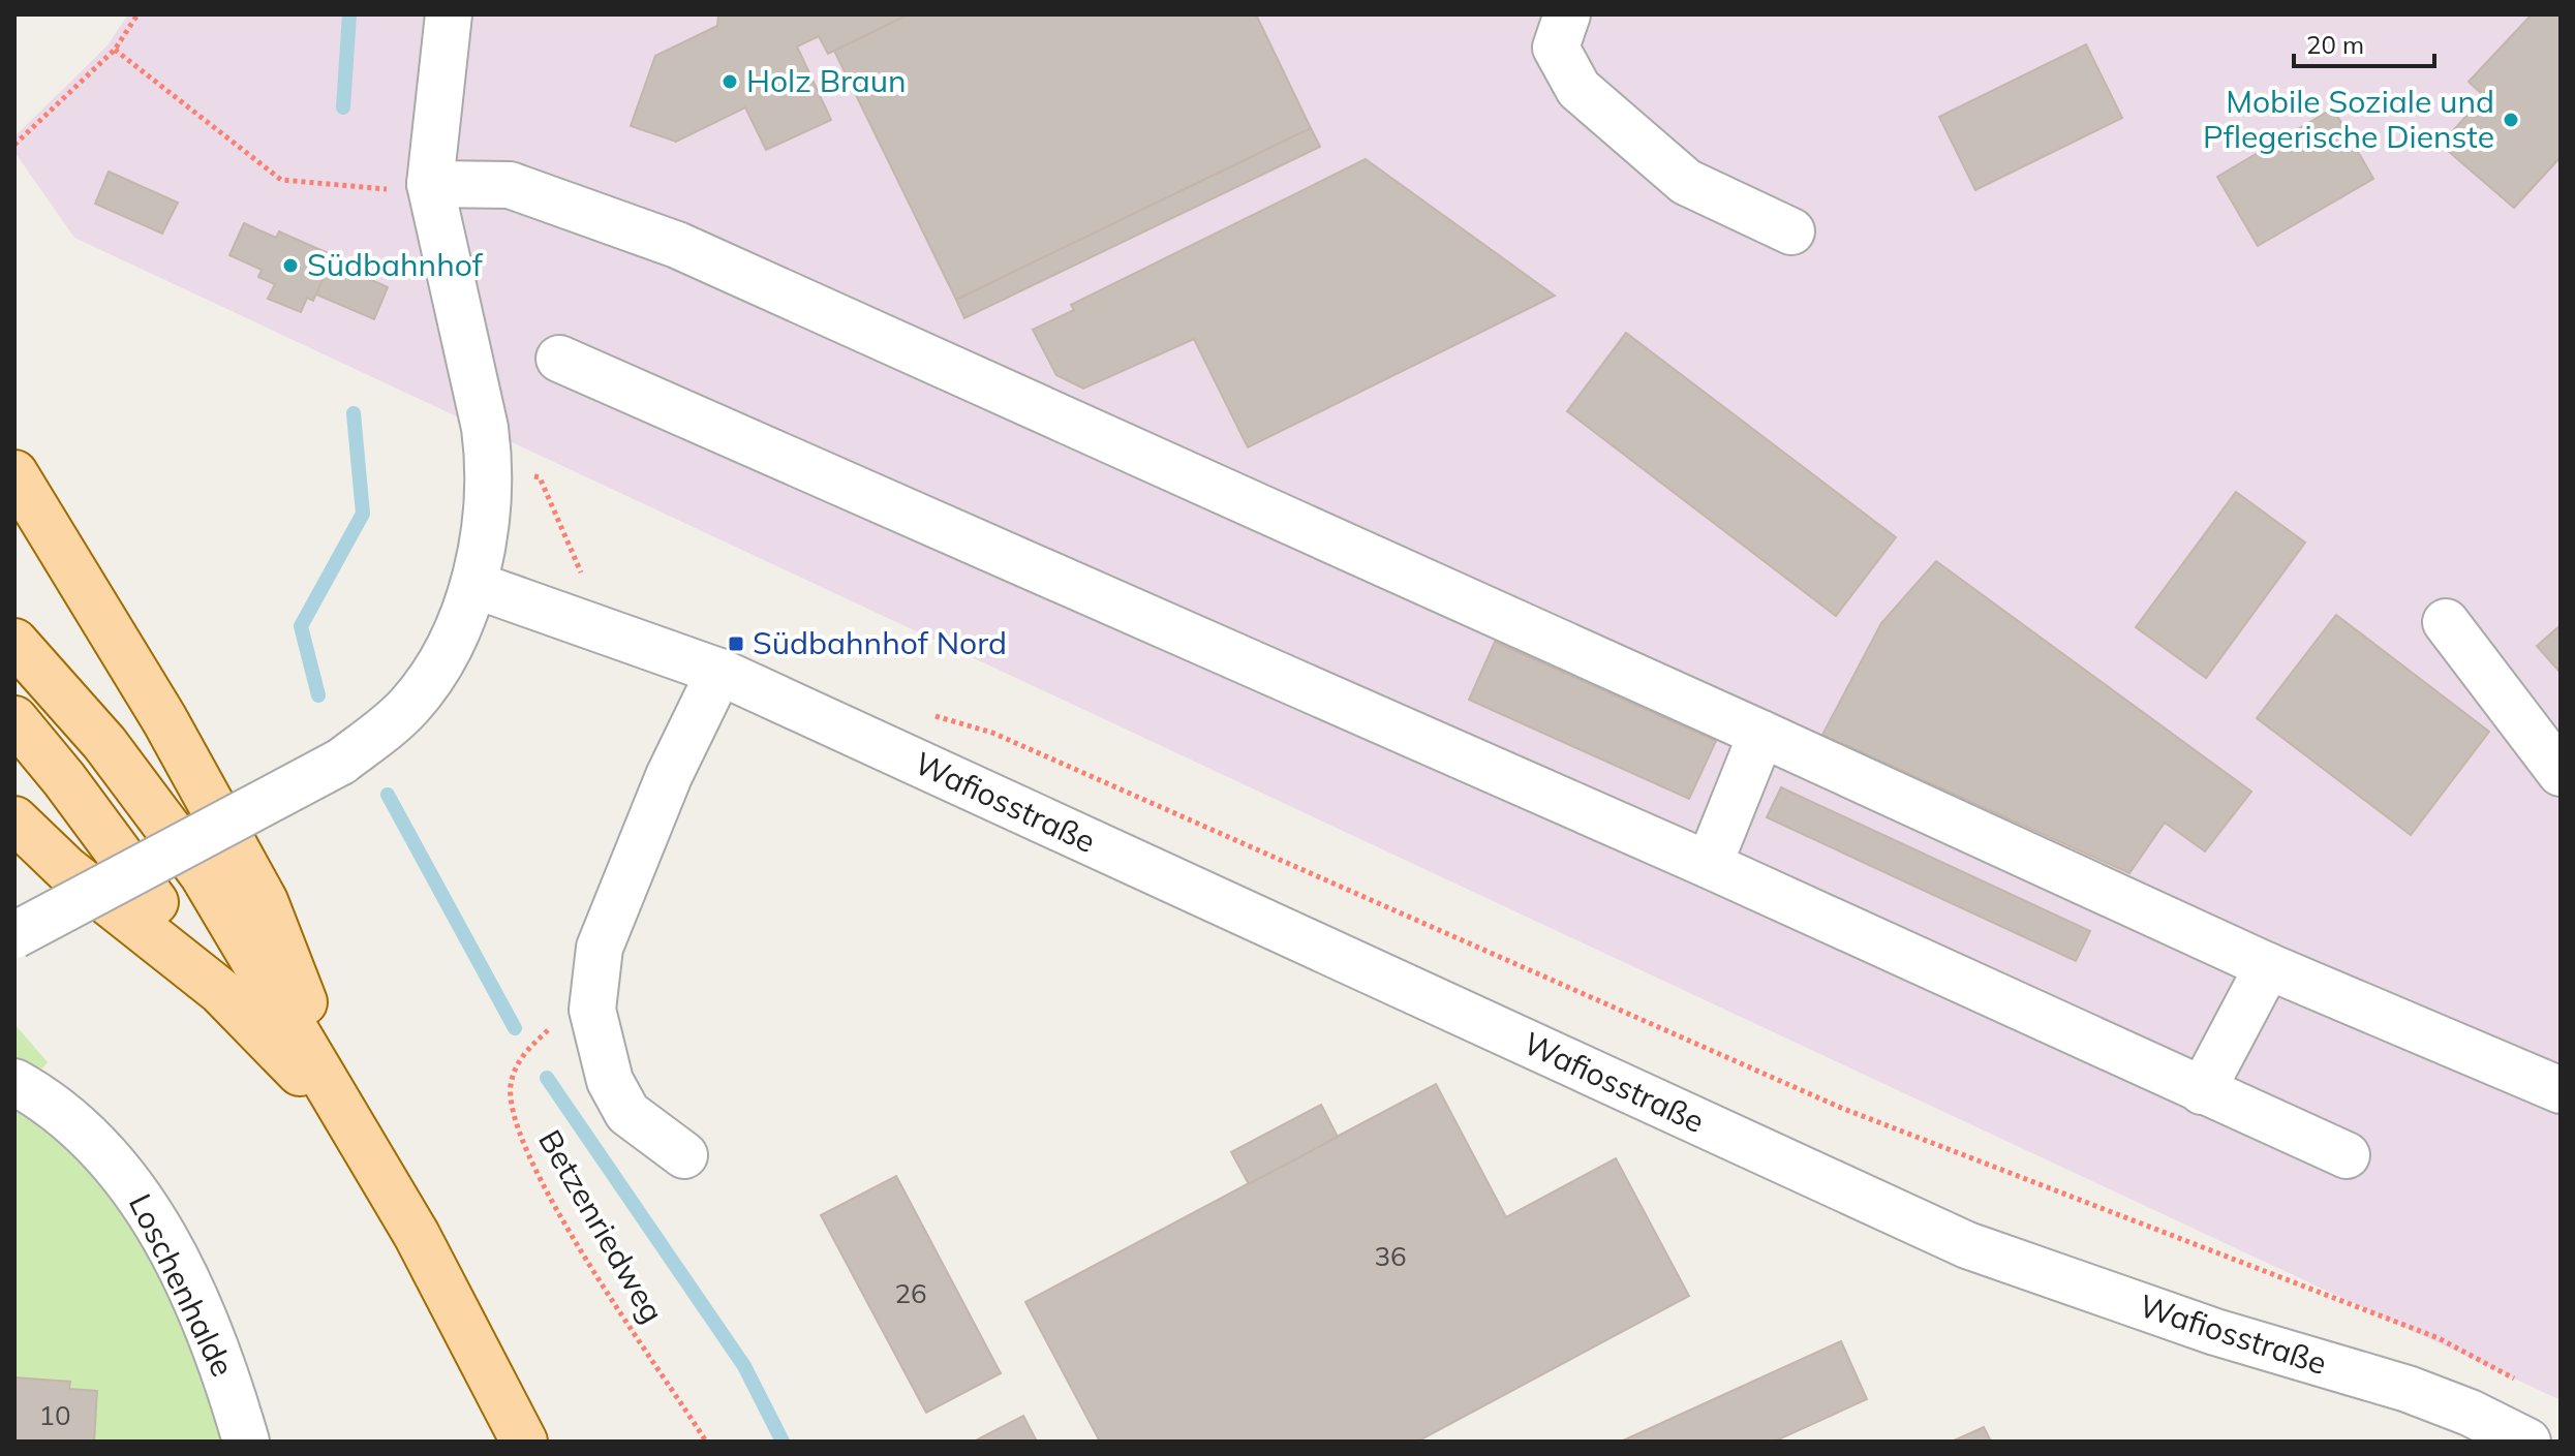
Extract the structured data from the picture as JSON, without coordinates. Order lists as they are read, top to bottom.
{
  "streets": {
    "street": ["Wafiosstraße", "Loschenhalde"],
    "path": ["Betzenriedweg"]
  },
  "places": {
    "other": ["Holz Braun", "Mobile Soziale und Pflegerische Dienste", "Südbahnhof"],
    "transit": ["Südbahnhof Nord"]
  },
  "house_numbers": ["36", "26", "10"],
  "scale_bar": "20 m"
}
